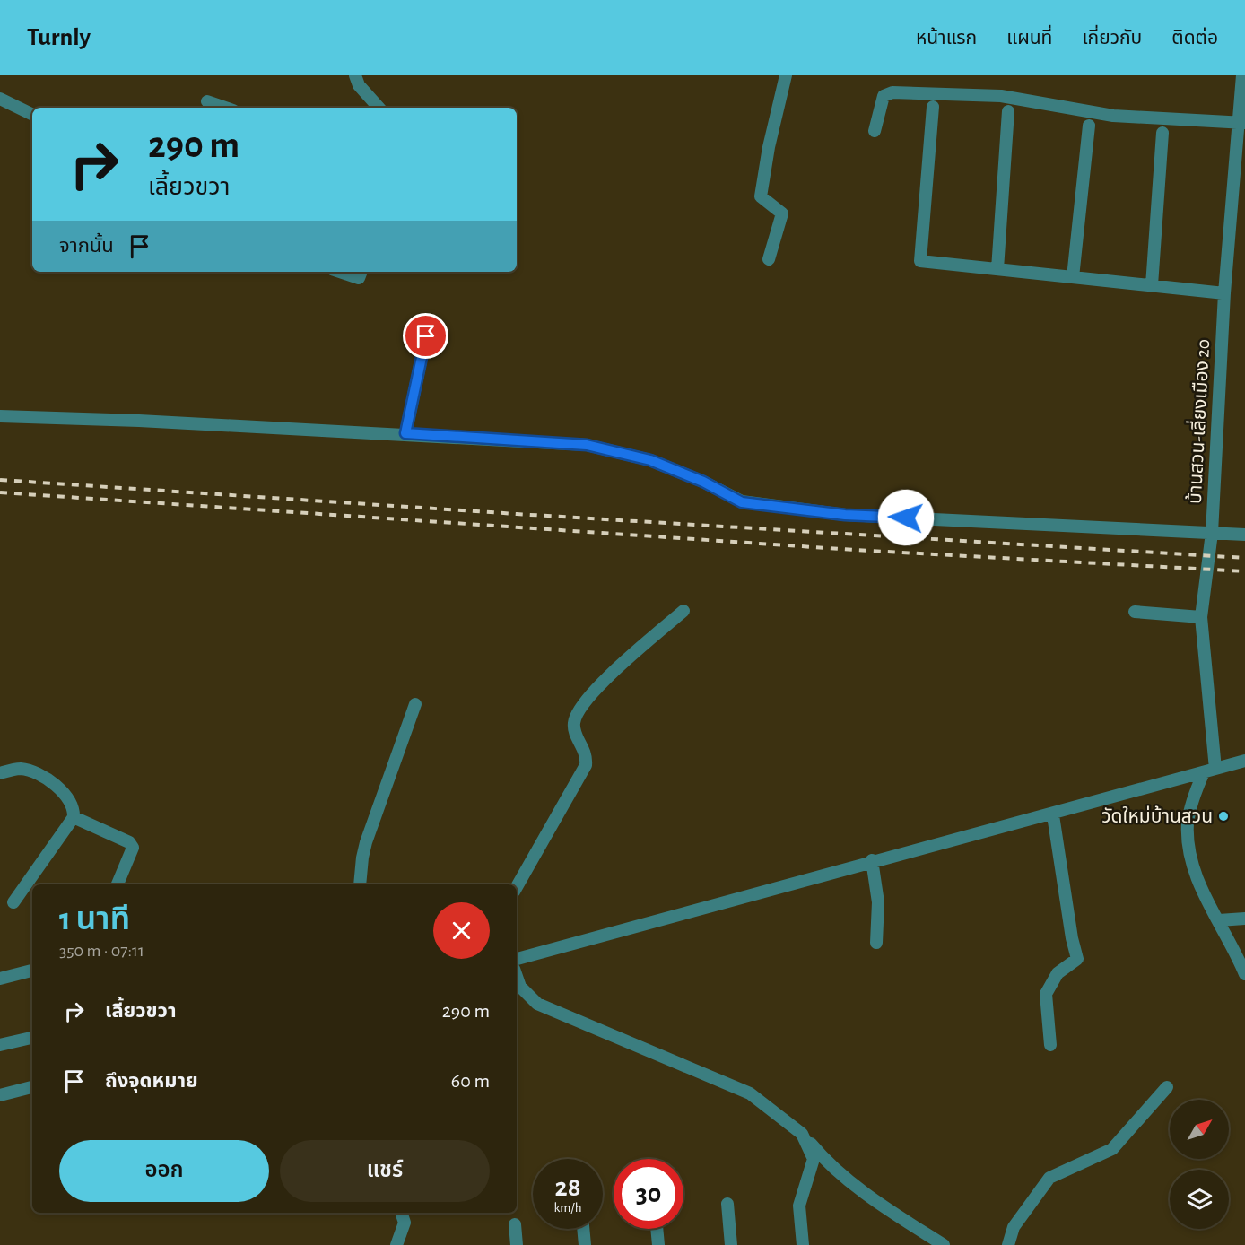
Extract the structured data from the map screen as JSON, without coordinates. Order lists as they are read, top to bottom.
{
  "streets": {
    "street": ["บ้านสวน-เลี่ยงเมือง 20"]
  },
  "places": ["วัดใหม่บ้านสวน"],
  "north": "top right",
  "page": {
    "header": "Turnly",
    "nav": [
      "หน้าแรก",
      "แผนที่",
      "เกี่ยวกับ",
      "ติดต่อ"
    ],
    "turn": ["290 m", "เลี้ยวขวา"],
    "then": "จากนั้น",
    "heading": ["1 นาที", "350 m · 07:11"],
    "list": [
      {
        "name": "เลี้ยวขวา",
        "value": "290 m"
      },
      {
        "name": "ถึงจุดหมาย",
        "value": "60 m"
      }
    ],
    "buttons": ["ออก", "แชร์"],
    "speed": "28 km/h",
    "limit": "30"
  }
}
